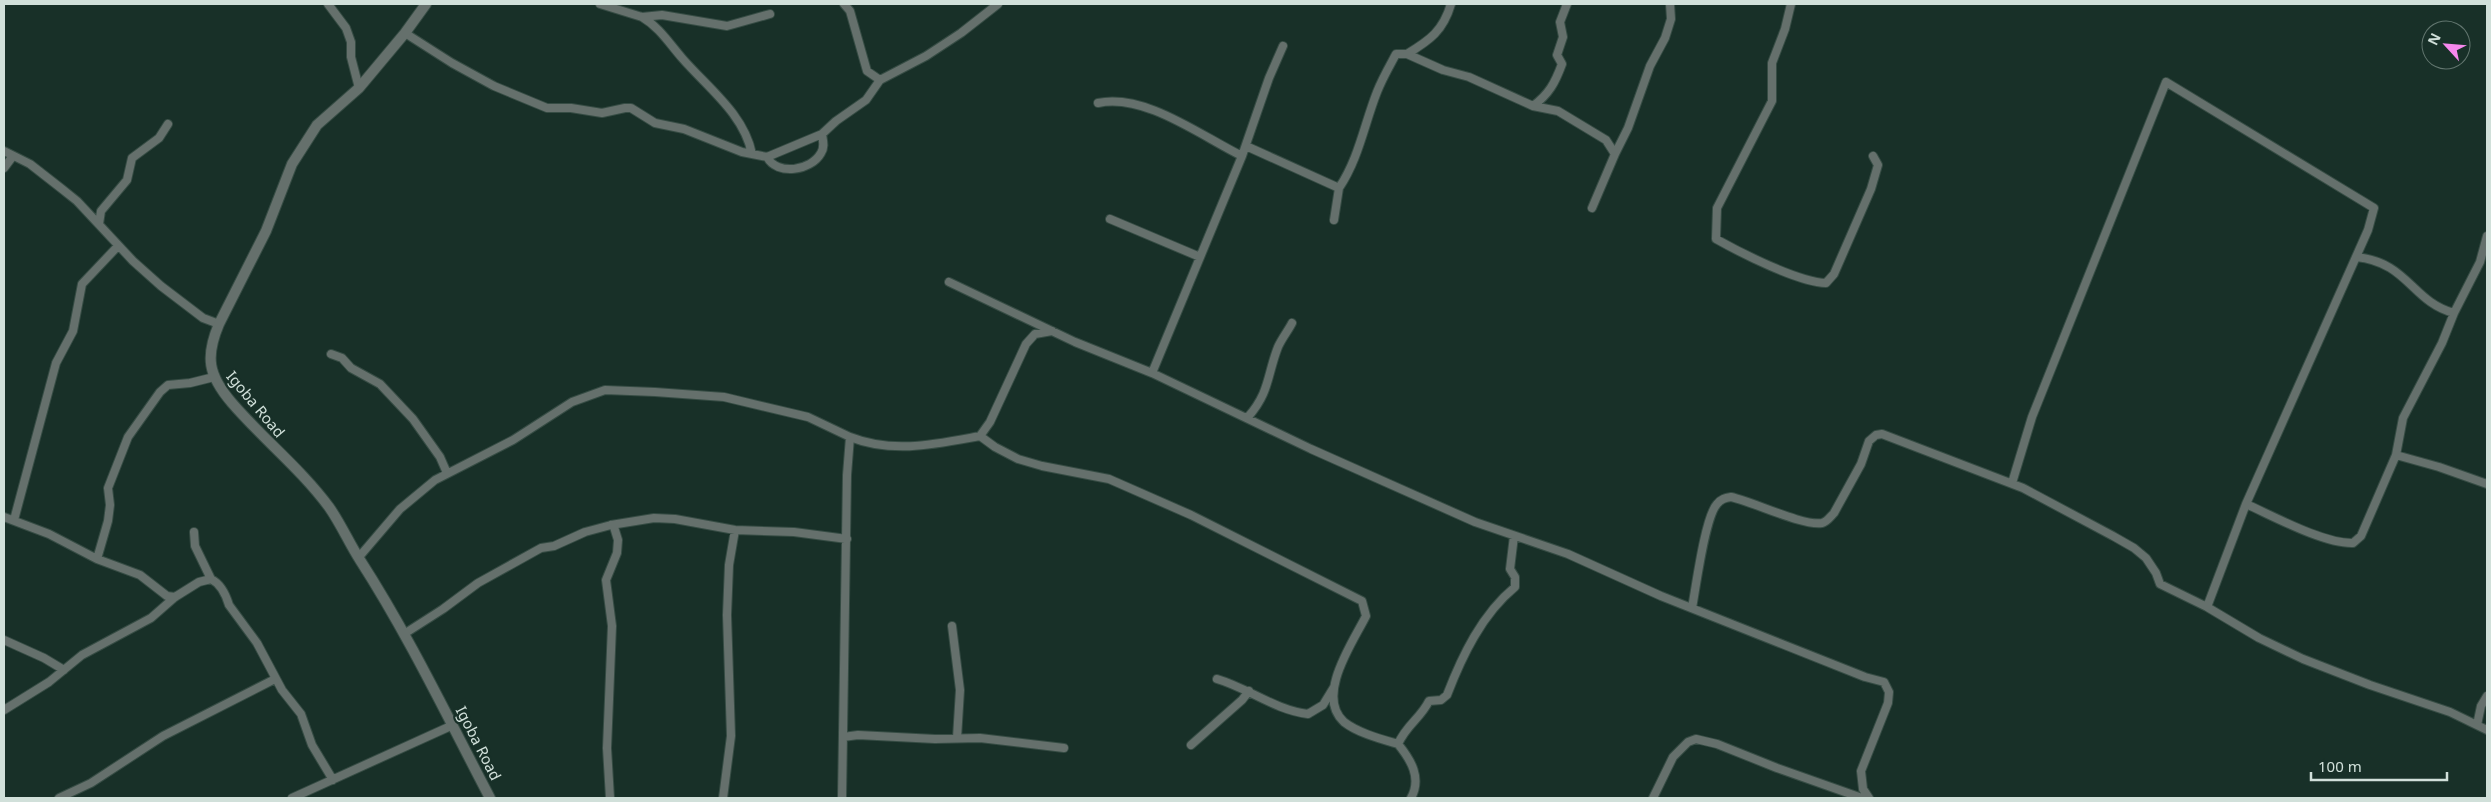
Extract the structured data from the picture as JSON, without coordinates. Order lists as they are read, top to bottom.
{
  "streets": {
    "street": ["Igoba Road"]
  },
  "scale_bar": "100 m",
  "north": "top left"
}
